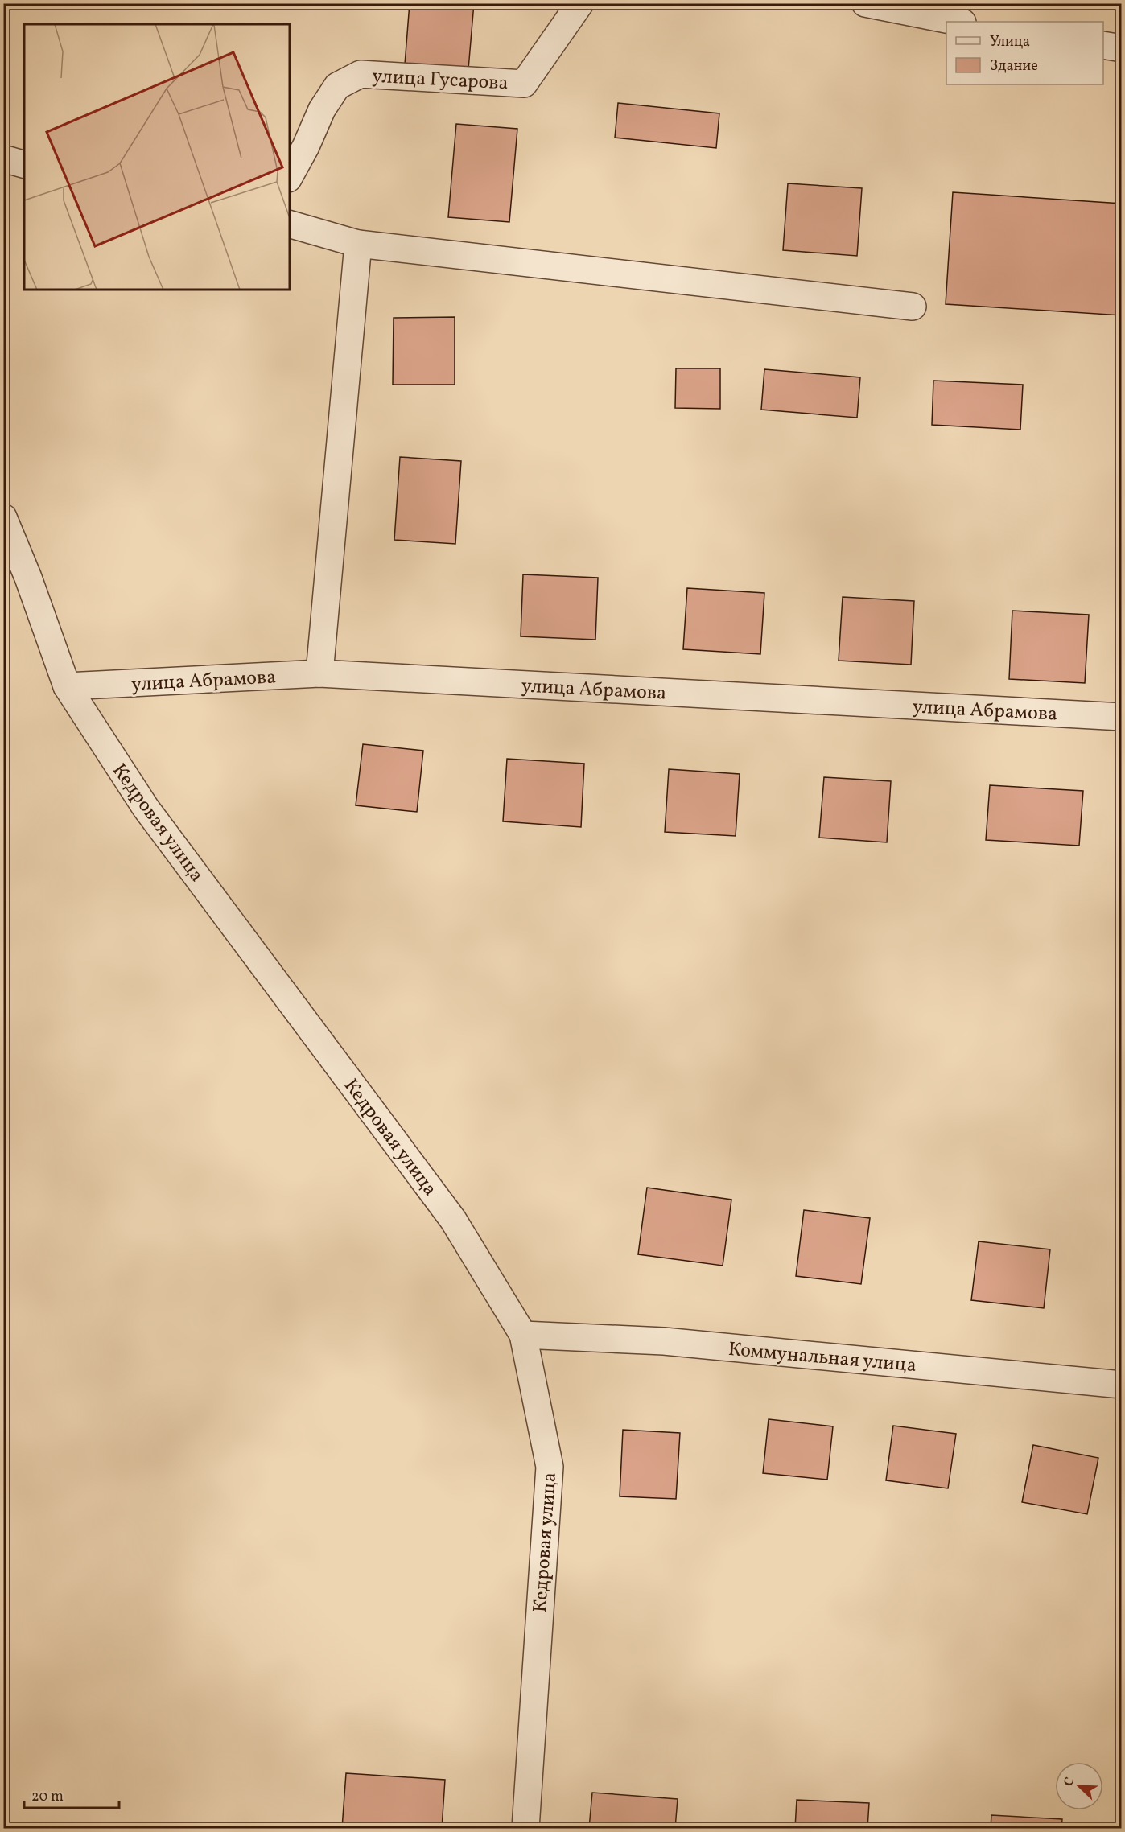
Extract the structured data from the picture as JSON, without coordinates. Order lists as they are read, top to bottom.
{
  "streets": {
    "street": [
      "улица Гусарова",
      "улица Абрамова",
      "Кедровая улица",
      "Коммунальная улица"
    ]
  },
  "crossings": [
    ["улица Абрамова", "Кедровая улица"],
    ["Кедровая улица", "Коммунальная улица"]
  ],
  "legend": ["Улица", "Здание"],
  "scale_bar": "20 m",
  "north": "top left"
}
